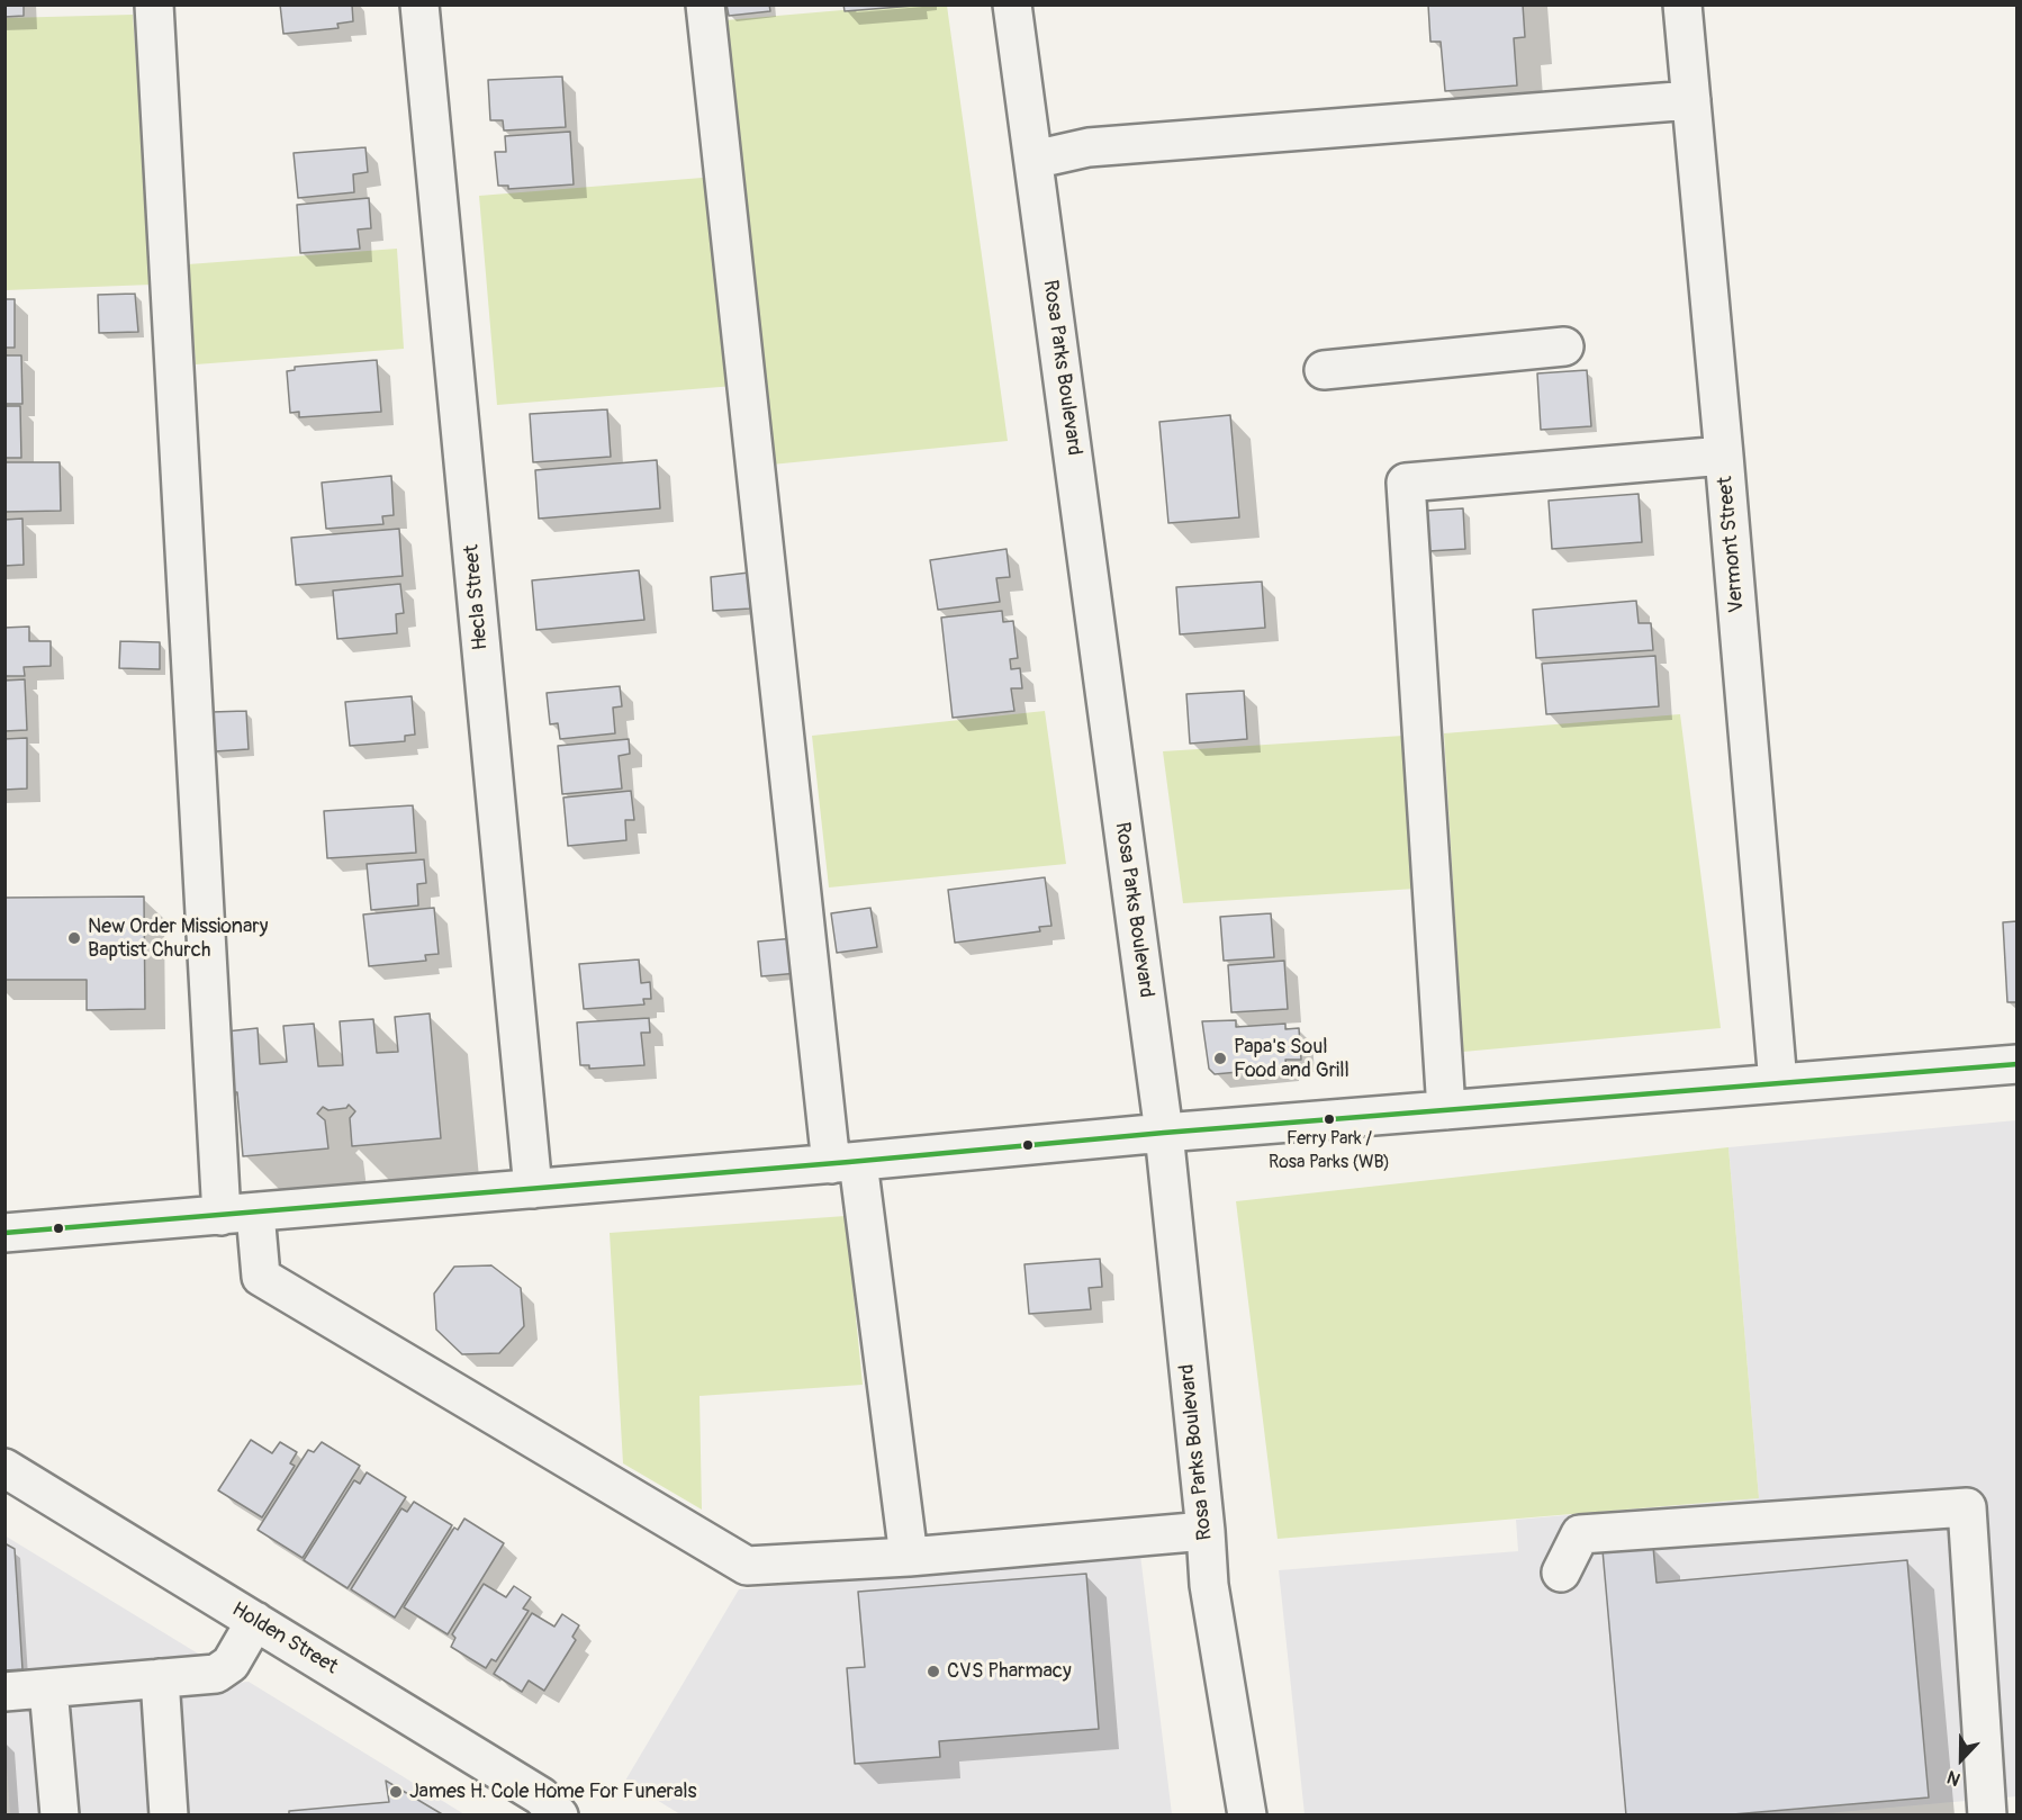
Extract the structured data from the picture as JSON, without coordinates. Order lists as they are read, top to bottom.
{
  "streets": {
    "street": [
      "Rosa Parks Boulevard",
      "Vermont Street",
      "Hecla Street",
      "Holden Street"
    ]
  },
  "places": [
    "New Order Missionary Baptist Church",
    "Papa's Soul Food and Grill",
    "Ferry Park / Rosa Parks (WB)",
    "CVS Pharmacy",
    "James H. Cole Home For Funerals"
  ],
  "north": "bottom"
}
